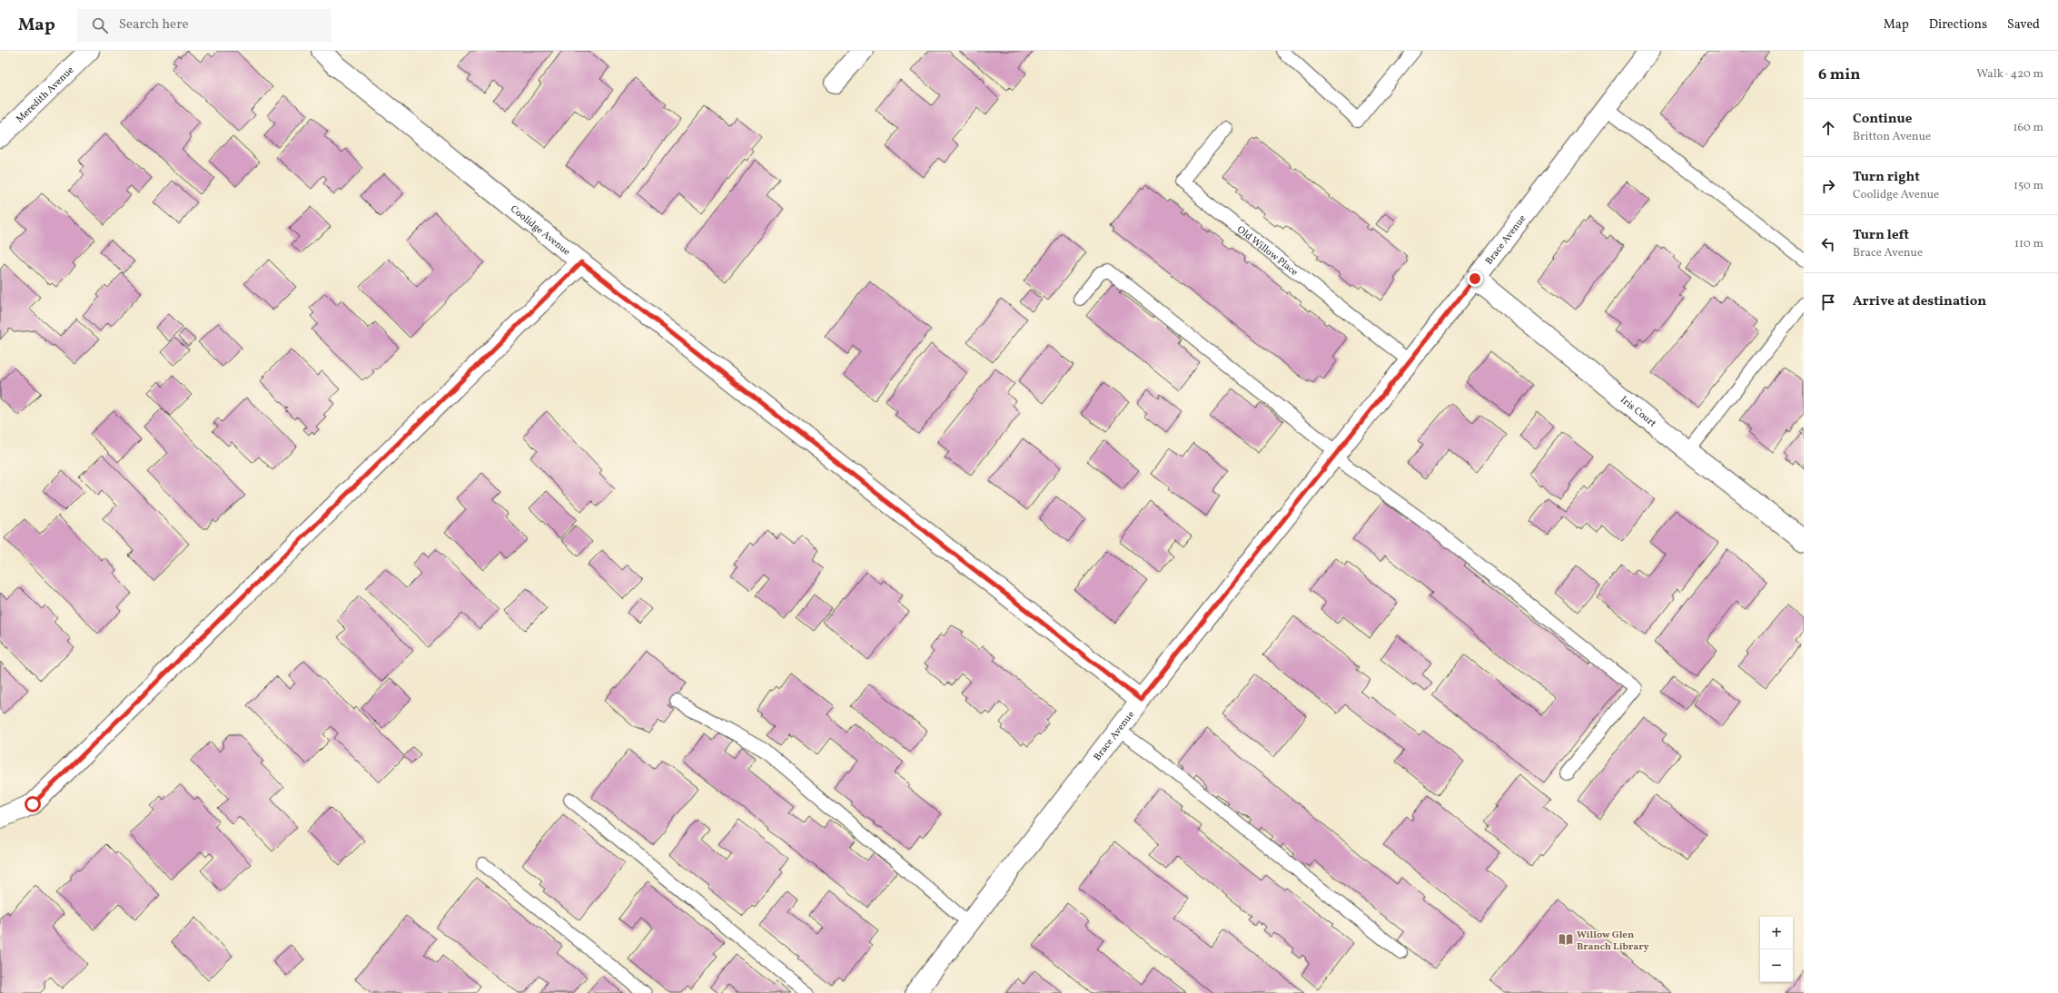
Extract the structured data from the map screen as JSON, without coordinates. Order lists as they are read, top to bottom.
{
  "streets": {
    "street": [
      "Meredith Avenue",
      "Coolidge Avenue",
      "Brace Avenue",
      "Iris Court"
    ],
    "lane": ["Old Willow Place"]
  },
  "crossings": [
    ["Coolidge Avenue", "Brace Avenue"],
    ["Brace Avenue", "Old Willow Place"],
    ["Brace Avenue", "Iris Court"]
  ],
  "places": {
    "library": ["Willow Glen Branch Library"]
  },
  "page": {
    "header": "Map",
    "search": "Search here",
    "nav": ["Map", "Directions", "Saved"],
    "heading": ["6 min", "Walk · 420 m"],
    "list": [
      ["Continue", "Britton Avenue", "160 m"],
      ["Turn right", "Coolidge Avenue", "150 m"],
      ["Turn left", "Brace Avenue", "110 m"],
      "Arrive at destination"
    ],
    "map_buttons": ["+", "−"]
  }
}
